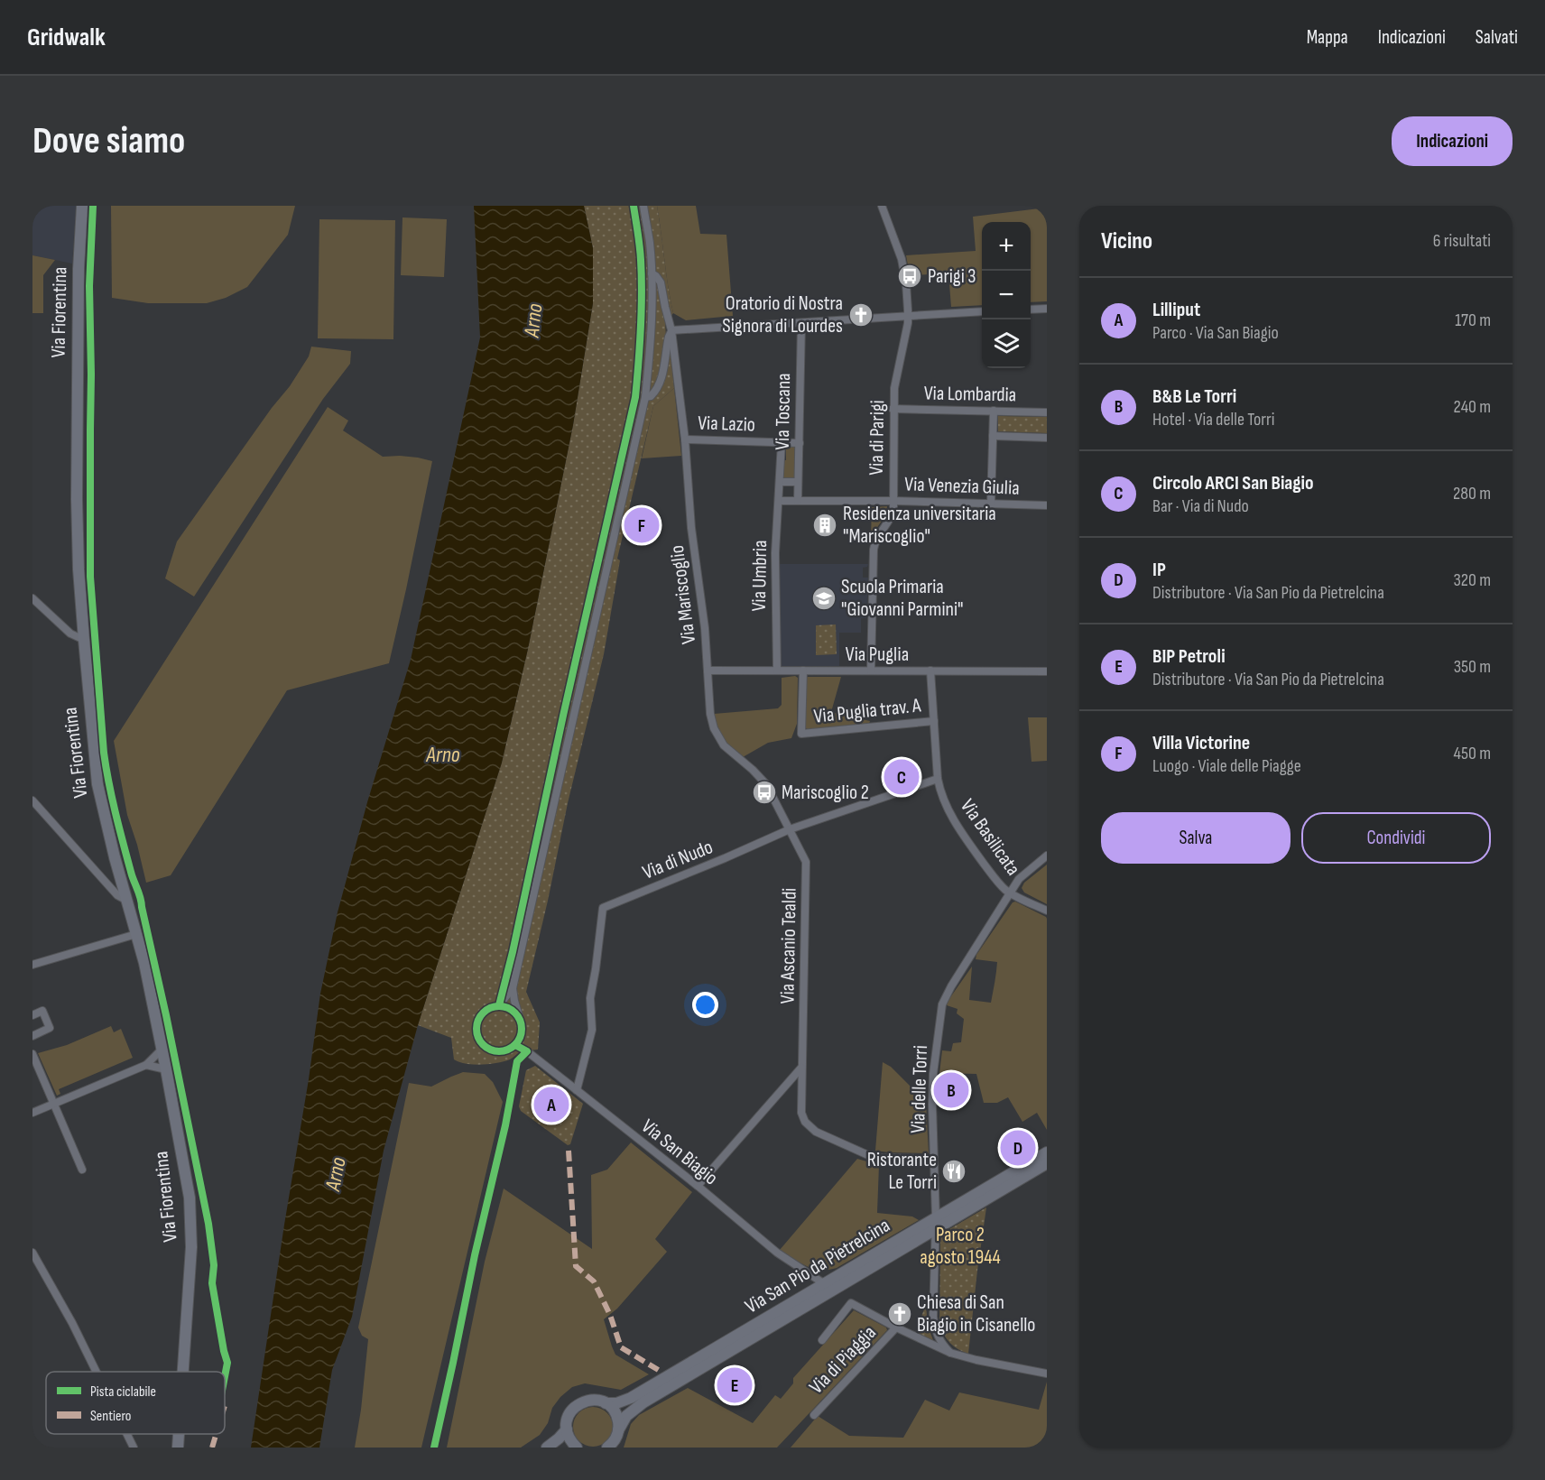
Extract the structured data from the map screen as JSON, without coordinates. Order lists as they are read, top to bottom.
{
  "streets": {
    "main road": ["Via Fiorentina", "Via San Pio da Pietrelcina"],
    "street": [
      "Via Lombardia",
      "Via Toscana",
      "Via Lazio",
      "Via di Parigi",
      "Via Venezia Giulia",
      "Via Umbria",
      "Via Mariscoglio",
      "Via Puglia",
      "Via Puglia trav. A",
      "Via Basilicata",
      "Via di Nudo",
      "Via Ascanio Tealdi",
      "Via delle Torri",
      "Via San Biagio",
      "Via di Piaggia"
    ]
  },
  "crossings": [
    ["Via Lombardia", "Via di Parigi"],
    ["Via Toscana", "Via Lazio"],
    ["Via Toscana", "Via Venezia Giulia"],
    ["Via Lazio", "Via Umbria"],
    ["Via Lazio", "Via Mariscoglio"],
    ["Via di Parigi", "Via Venezia Giulia"],
    ["Via di Parigi", "Via Puglia"],
    ["Via Venezia Giulia", "Via Umbria"],
    ["Via Umbria", "Via Puglia"],
    ["Via Mariscoglio", "Via Puglia"],
    ["Via Mariscoglio", "Via di Nudo"],
    ["Via Mariscoglio", "Via Ascanio Tealdi"],
    ["Via Puglia", "Via Puglia trav. A"],
    ["Via Puglia", "Via Basilicata"],
    ["Via Puglia trav. A", "Via Basilicata"],
    ["Via Basilicata", "Via di Nudo"],
    ["Via Basilicata", "Via delle Torri"],
    ["Via di Nudo", "Via Ascanio Tealdi"],
    ["Via di Nudo", "Via San Biagio"],
    ["Via Ascanio Tealdi", "Via delle Torri"],
    ["Via delle Torri", "Via San Pio da Pietrelcina"],
    ["Via San Biagio", "Via San Pio da Pietrelcina"]
  ],
  "water": ["Arno"],
  "parks": ["Parco 2 agosto 1944"],
  "places": {
    "bus stop": ["Parigi 3", "Mariscoglio 2"],
    "church": ["Oratorio di Nostra Signora di Lourdes", "Chiesa di San Biagio in Cisanello"],
    "building": ["Residenza universitaria \"Mariscoglio\""],
    "school or university": ["Scuola Primaria \"Giovanni Parmini\""],
    "restaurant": ["Ristorante Le Torri"]
  },
  "legend": ["Pista ciclabile", "Sentiero"],
  "page": {
    "header": "Gridwalk",
    "nav": ["Mappa", "Indicazioni", "Salvati"],
    "buttons": [
      "Indicazioni",
      ["Salva", "Condividi"]
    ],
    "title": "Dove siamo",
    "heading": ["Vicino", "6 risultati"],
    "map_buttons": ["+", "−"],
    "list": [
      {
        "mark": "A",
        "name": "Lilliput",
        "note": "Parco · Via San Biagio",
        "value": "170 m"
      },
      {
        "mark": "B",
        "name": "B&B Le Torri",
        "note": "Hotel · Via delle Torri",
        "value": "240 m"
      },
      {
        "mark": "C",
        "name": "Circolo ARCI San Biagio",
        "note": "Bar · Via di Nudo",
        "value": "280 m"
      },
      {
        "mark": "D",
        "name": "IP",
        "note": "Distributore · Via San Pio da Pietrelcina",
        "value": "320 m"
      },
      {
        "mark": "E",
        "name": "BIP Petroli",
        "note": "Distributore · Via San Pio da Pietrelcina",
        "value": "350 m"
      },
      {
        "mark": "F",
        "name": "Villa Victorine",
        "note": "Luogo · Viale delle Piagge",
        "value": "450 m"
      }
    ],
    "pins": [
      "F",
      "C",
      "B",
      "A",
      "D",
      "E"
    ]
  }
}
